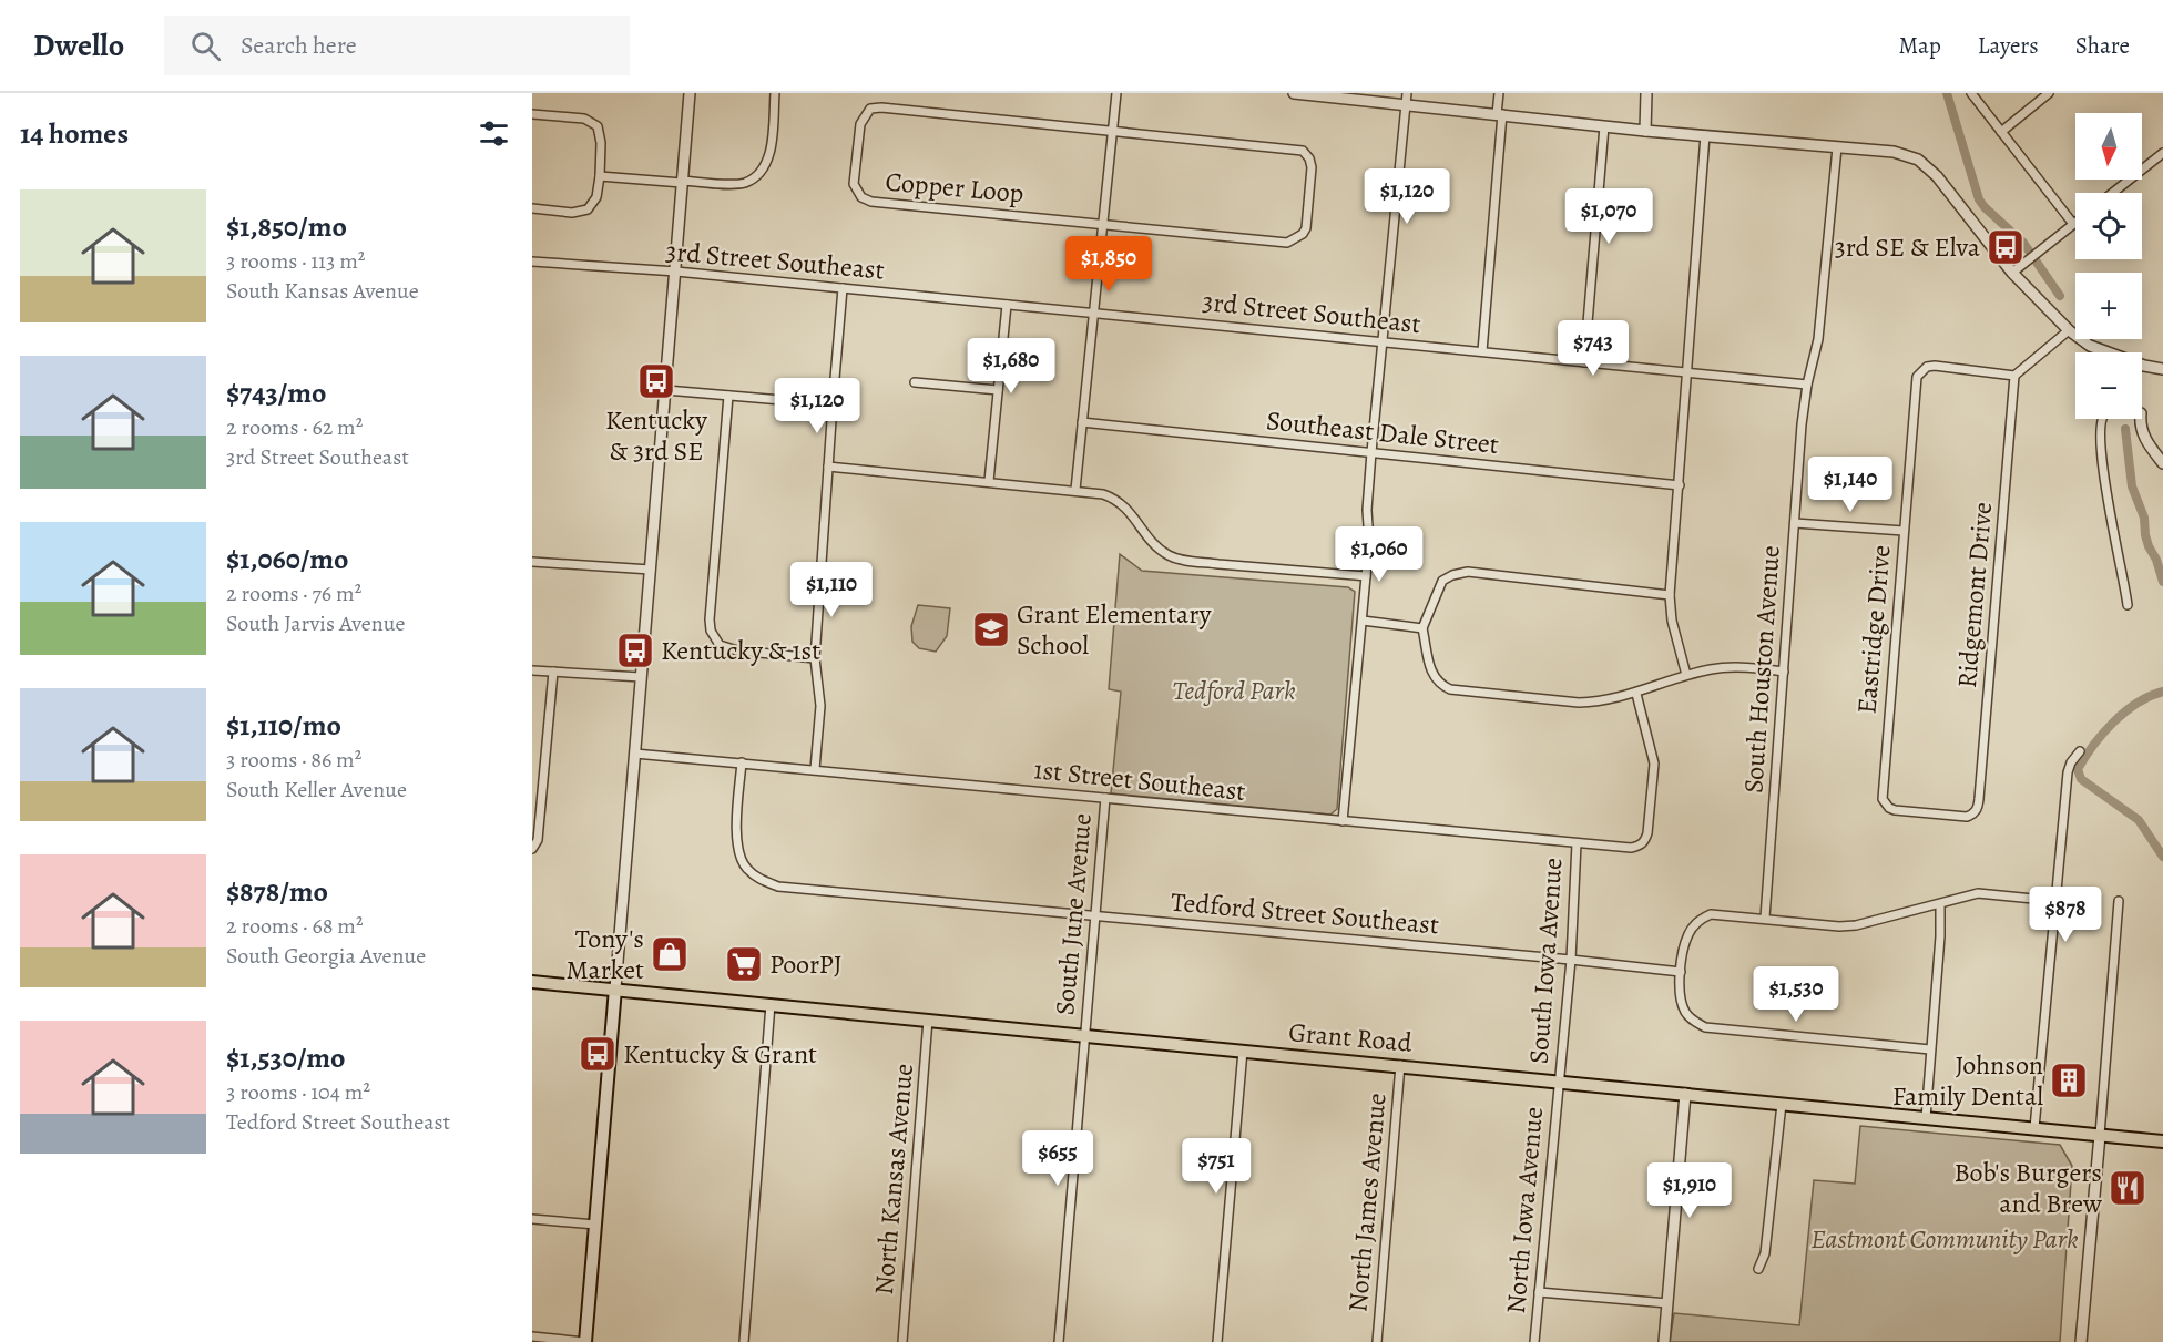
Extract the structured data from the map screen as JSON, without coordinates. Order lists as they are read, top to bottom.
{
  "streets": {
    "main road": ["Grant Road"],
    "street": [
      "Copper Loop",
      "3rd Street Southeast",
      "Southeast Dale Street",
      "Ridgemont Drive",
      "Eastridge Drive",
      "South Houston Avenue",
      "1st Street Southeast",
      "Tedford Street Southeast",
      "South June Avenue",
      "South Iowa Avenue",
      "North Kansas Avenue",
      "North James Avenue",
      "North Iowa Avenue"
    ]
  },
  "crossings": [
    ["3rd Street Southeast", "South Houston Avenue"],
    ["Ridgemont Drive", "Eastridge Drive"],
    ["1st Street Southeast", "Tedford Street Southeast"],
    ["1st Street Southeast", "South June Avenue"],
    ["1st Street Southeast", "South Iowa Avenue"],
    ["Tedford Street Southeast", "South June Avenue"],
    ["Tedford Street Southeast", "South Iowa Avenue"],
    ["South June Avenue", "Grant Road"],
    ["South Iowa Avenue", "Grant Road"],
    ["South Iowa Avenue", "North Iowa Avenue"],
    ["Grant Road", "North Kansas Avenue"],
    ["Grant Road", "North James Avenue"],
    ["Grant Road", "North Iowa Avenue"]
  ],
  "parks": ["Tedford Park", "Eastmont Community Park"],
  "places": {
    "bus stop": [
      "3rd SE & Elva",
      "Kentucky & 3rd SE",
      "Kentucky & 1st",
      "Kentucky & Grant"
    ],
    "school or university": ["Grant Elementary School"],
    "shop": ["Tony's Market"],
    "supermarket": ["PoorPJ"],
    "building": ["Johnson Family Dental"],
    "restaurant": ["Bob's Burgers and Brew"]
  },
  "north": "bottom",
  "page": {
    "header": "Dwello",
    "search": "Search here",
    "nav": ["Map", "Layers", "Share"],
    "heading": "14 homes",
    "map_buttons": ["+", "−"],
    "price": [
      "$1,120",
      "$1,070",
      "$1,850",
      "$743",
      "$1,680",
      "$1,120",
      "$1,140",
      "$1,060",
      "$1,110",
      "$878",
      "$1,530",
      "$655",
      "$751",
      "$1,910"
    ],
    "list": [
      {
        "name": "$1,850/mo",
        "note": "3 rooms · 113 m² · South Kansas Avenue"
      },
      {
        "name": "$743/mo",
        "note": "2 rooms · 62 m² · 3rd Street Southeast"
      },
      {
        "name": "$1,060/mo",
        "note": "2 rooms · 76 m² · South Jarvis Avenue"
      },
      {
        "name": "$1,110/mo",
        "note": "3 rooms · 86 m² · South Keller Avenue"
      },
      {
        "name": "$878/mo",
        "note": "2 rooms · 68 m² · South Georgia Avenue"
      },
      {
        "name": "$1,530/mo",
        "note": "3 rooms · 104 m² · Tedford Street Southeast"
      }
    ]
  }
}
